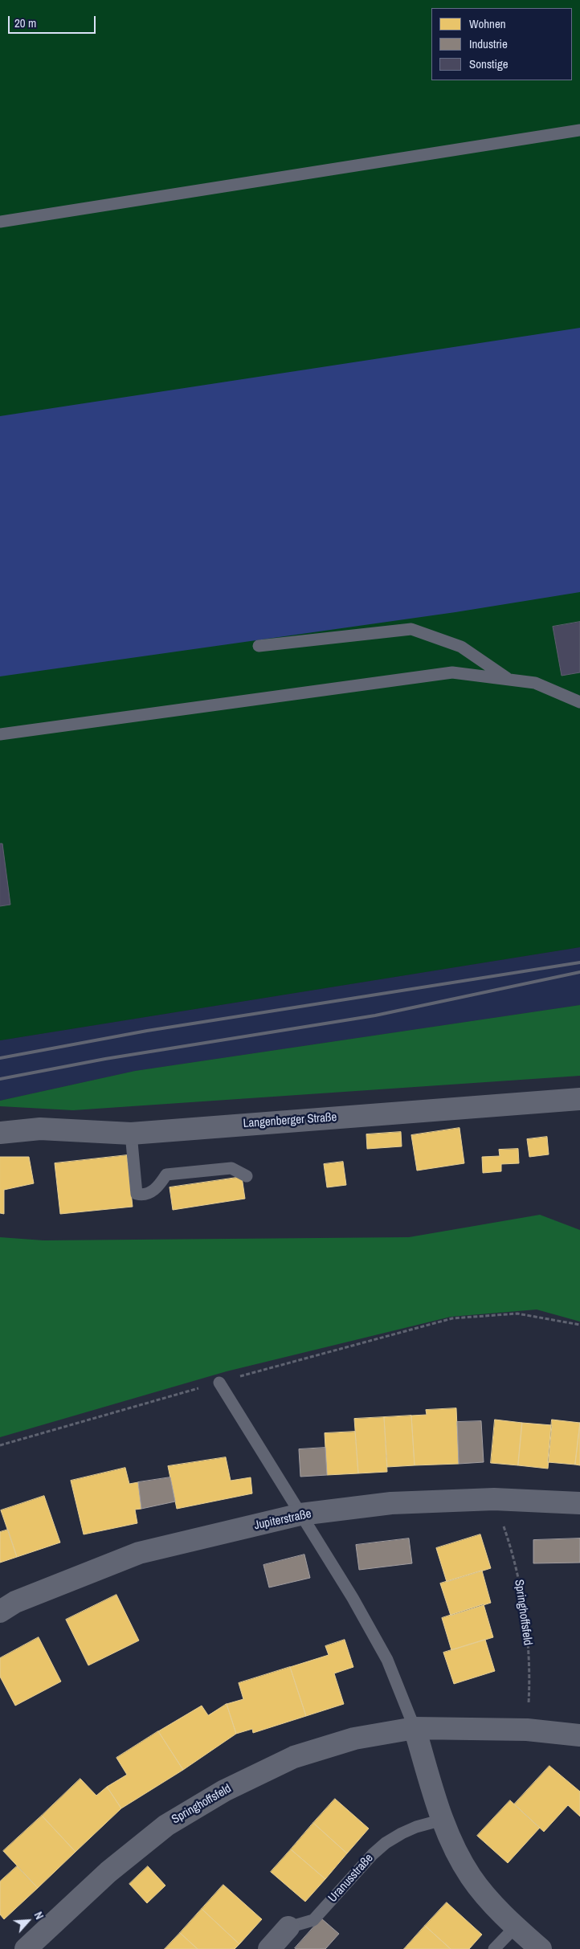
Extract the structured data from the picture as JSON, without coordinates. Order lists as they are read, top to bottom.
{
  "streets": {
    "street": [
      "Langenberger Straße",
      "Jupiterstraße",
      "Springhoffsfeld",
      "Uranusstraße"
    ]
  },
  "crossings": [
    ["Jupiterstraße", "Springhoffsfeld"]
  ],
  "legend": ["Wohnen", "Industrie", "Sonstige"],
  "scale_bar": "20 m",
  "north": "top right"
}
